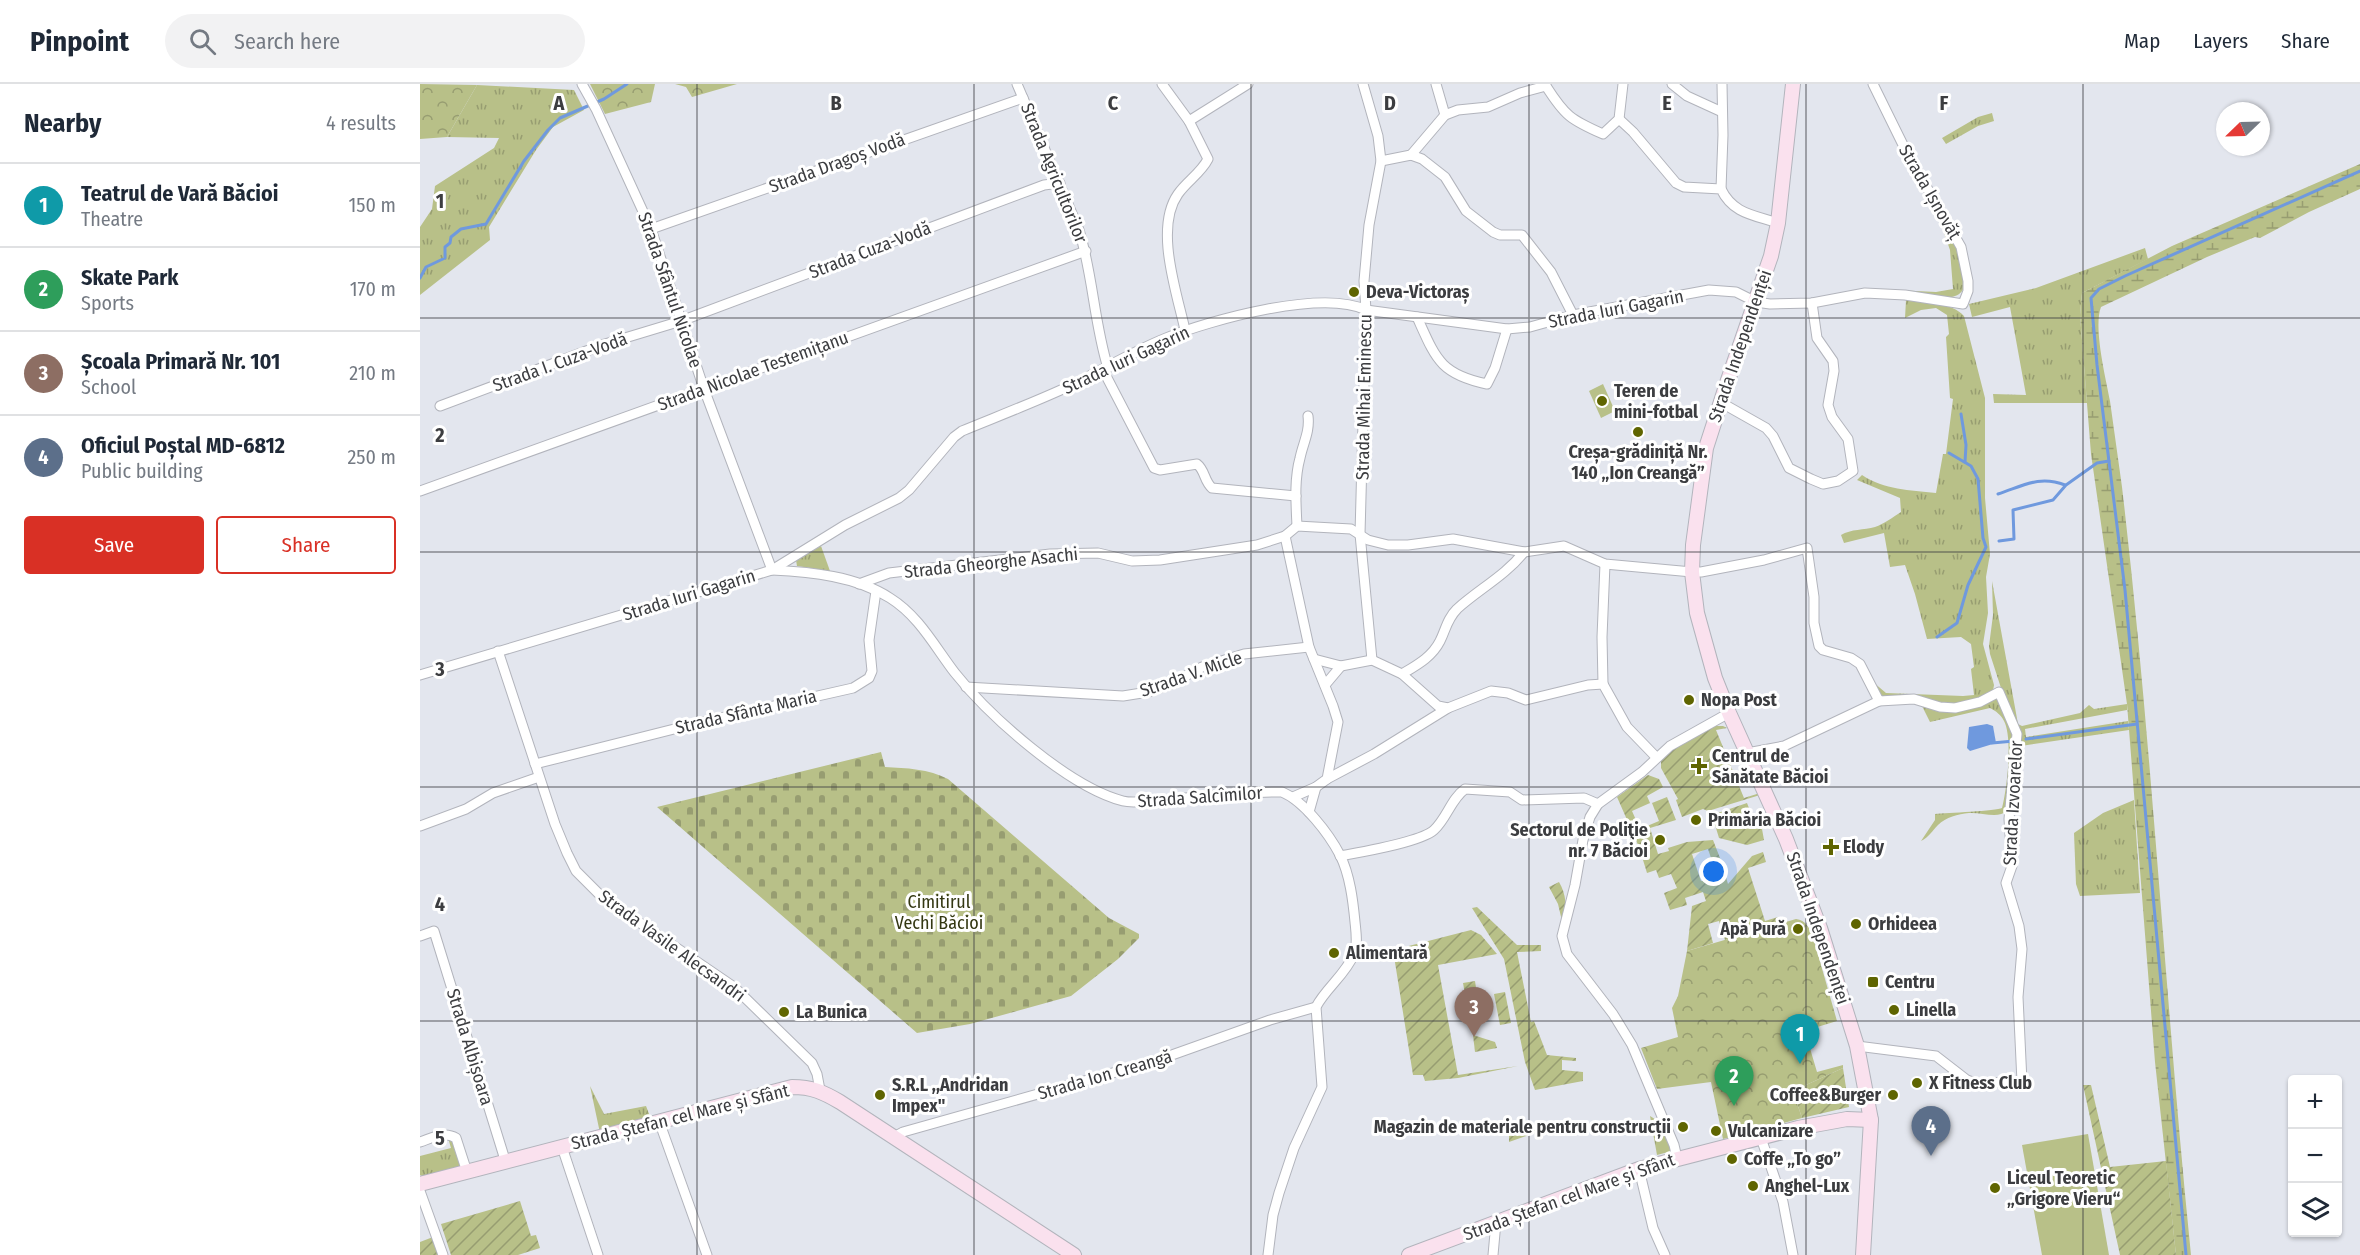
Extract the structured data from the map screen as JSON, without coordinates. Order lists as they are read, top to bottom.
{
  "streets": {
    "main road": ["Strada Independenței", "Strada Ștefan cel Mare și Sfânt"],
    "street": [
      "Strada Dragoș Vodă",
      "Strada Agricultorilor",
      "Strada Ișnovăț",
      "Strada Cuza-Vodă",
      "Strada Sfântul Nicolae",
      "Strada Iuri Gagarin",
      "Strada I. Cuza-Vodă",
      "Strada Nicolae Testemițanu",
      "Strada Mihai Eminescu",
      "Strada Gheorghe Asachi",
      "Strada V. Micle",
      "Strada Sfânta Maria",
      "Strada Salcîmilor",
      "Strada Izvoarelor",
      "Strada Vasile Alecsandri",
      "Strada Albișoara",
      "Strada Ion Creangă"
    ]
  },
  "crossings": [
    ["Strada Dragoș Vodă", "Strada Agricultorilor"],
    ["Strada Dragoș Vodă", "Strada Sfântul Nicolae"],
    ["Strada Agricultorilor", "Strada Cuza-Vodă"],
    ["Strada Agricultorilor", "Strada Iuri Gagarin"],
    ["Strada Agricultorilor", "Strada Nicolae Testemițanu"],
    ["Strada Ișnovăț", "Strada Iuri Gagarin"],
    ["Strada Cuza-Vodă", "Strada Sfântul Nicolae"],
    ["Strada Cuza-Vodă", "Strada I. Cuza-Vodă"],
    ["Strada Sfântul Nicolae", "Strada Iuri Gagarin"],
    ["Strada Sfântul Nicolae", "Strada I. Cuza-Vodă"],
    ["Strada Sfântul Nicolae", "Strada Nicolae Testemițanu"],
    ["Strada Iuri Gagarin", "Strada Independenței"],
    ["Strada Iuri Gagarin", "Strada Mihai Eminescu"],
    ["Strada Iuri Gagarin", "Strada Vasile Alecsandri"],
    ["Strada Independenței", "Strada Izvoarelor"],
    ["Strada Independenței", "Strada Ștefan cel Mare și Sfânt"],
    ["Strada V. Micle", "Strada Salcîmilor"],
    ["Strada Sfânta Maria", "Strada Salcîmilor"],
    ["Strada Sfânta Maria", "Strada Vasile Alecsandri"],
    ["Strada Vasile Alecsandri", "Strada Ștefan cel Mare și Sfânt"],
    ["Strada Albișoara", "Strada Ștefan cel Mare și Sfânt"],
    ["Strada Ion Creangă", "Strada Ștefan cel Mare și Sfânt"]
  ],
  "parks": ["Cimitirul Vechi Băcioi"],
  "places": {
    "other": [
      "Deva-Victoraș",
      "Teren de mini-fotbal",
      "Creșa-grădiniță Nr. 140 „Ion Creangă”",
      "Nopa Post",
      "Primăria Băcioi",
      "Sectorul de Poliţie nr. 7 Băcioi",
      "Orhideea",
      "Apă Pură",
      "Alimentară",
      "Linella",
      "La Bunica",
      "X Fitness Club",
      "S.R.L ,,Andridan Impex\"",
      "Coffee&Burger",
      "Magazin de materiale pentru construcții",
      "Vulcanizare",
      "Coffe „To go”",
      "Anghel-Lux",
      "Liceul Teoretic „Grigore Vieru“"
    ],
    "health": ["Centrul de Sănătate Băcioi", "Elody"],
    "transit": ["Centru"]
  },
  "north": "bottom left",
  "page": {
    "header": "Pinpoint",
    "search": "Search here",
    "nav": ["Map", "Layers", "Share"],
    "heading": ["Nearby", "4 results"],
    "list": [
      {
        "mark": "1",
        "name": "Teatrul de Vară Băcioi",
        "note": "Theatre",
        "value": "150 m"
      },
      {
        "mark": "2",
        "name": "Skate Park",
        "note": "Sports",
        "value": "170 m"
      },
      {
        "mark": "3",
        "name": "Școala Primară Nr. 101",
        "note": "School",
        "value": "210 m"
      },
      {
        "mark": "4",
        "name": "Oficiul Poștal MD-6812",
        "note": "Public building",
        "value": "250 m"
      }
    ],
    "buttons": ["Save", "Share"],
    "pins": [
      "3",
      "1",
      "2",
      "4"
    ],
    "map_buttons": ["+", "−"]
  },
  "grid": {
    "columns": [
      "A",
      "B",
      "C",
      "D",
      "E",
      "F"
    ],
    "rows": [
      "1",
      "2",
      "3",
      "4",
      "5"
    ]
  }
}
